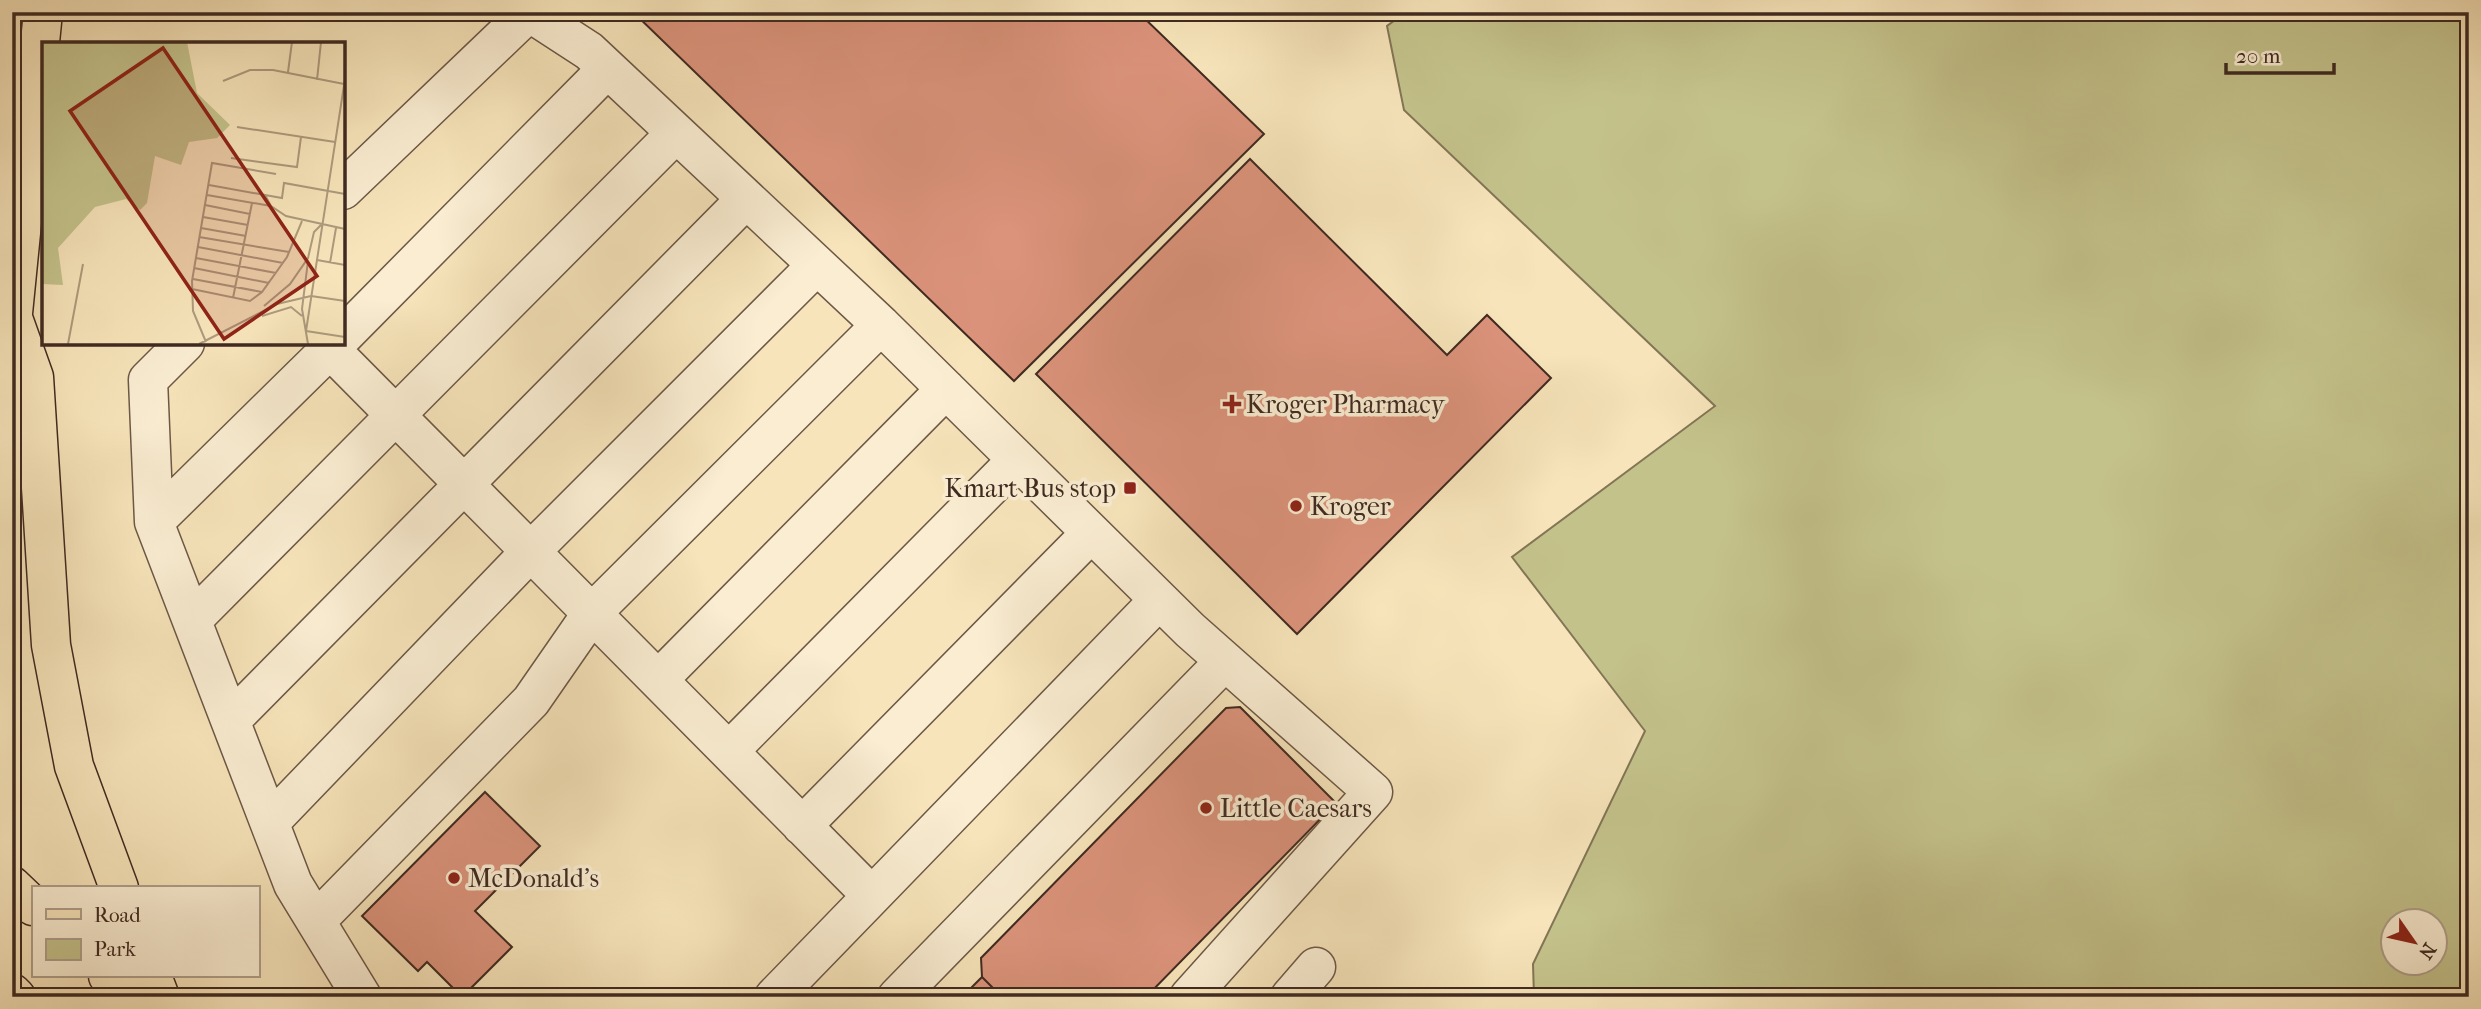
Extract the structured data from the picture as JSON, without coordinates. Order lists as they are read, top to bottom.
{
  "places": {
    "health": ["Kroger Pharmacy"],
    "transit": ["Kmart Bus stop"],
    "other": ["Kroger", "Little Caesars", "McDonald's"]
  },
  "legend": ["Road", "Park"],
  "scale_bar": "20 m",
  "north": "bottom right"
}
